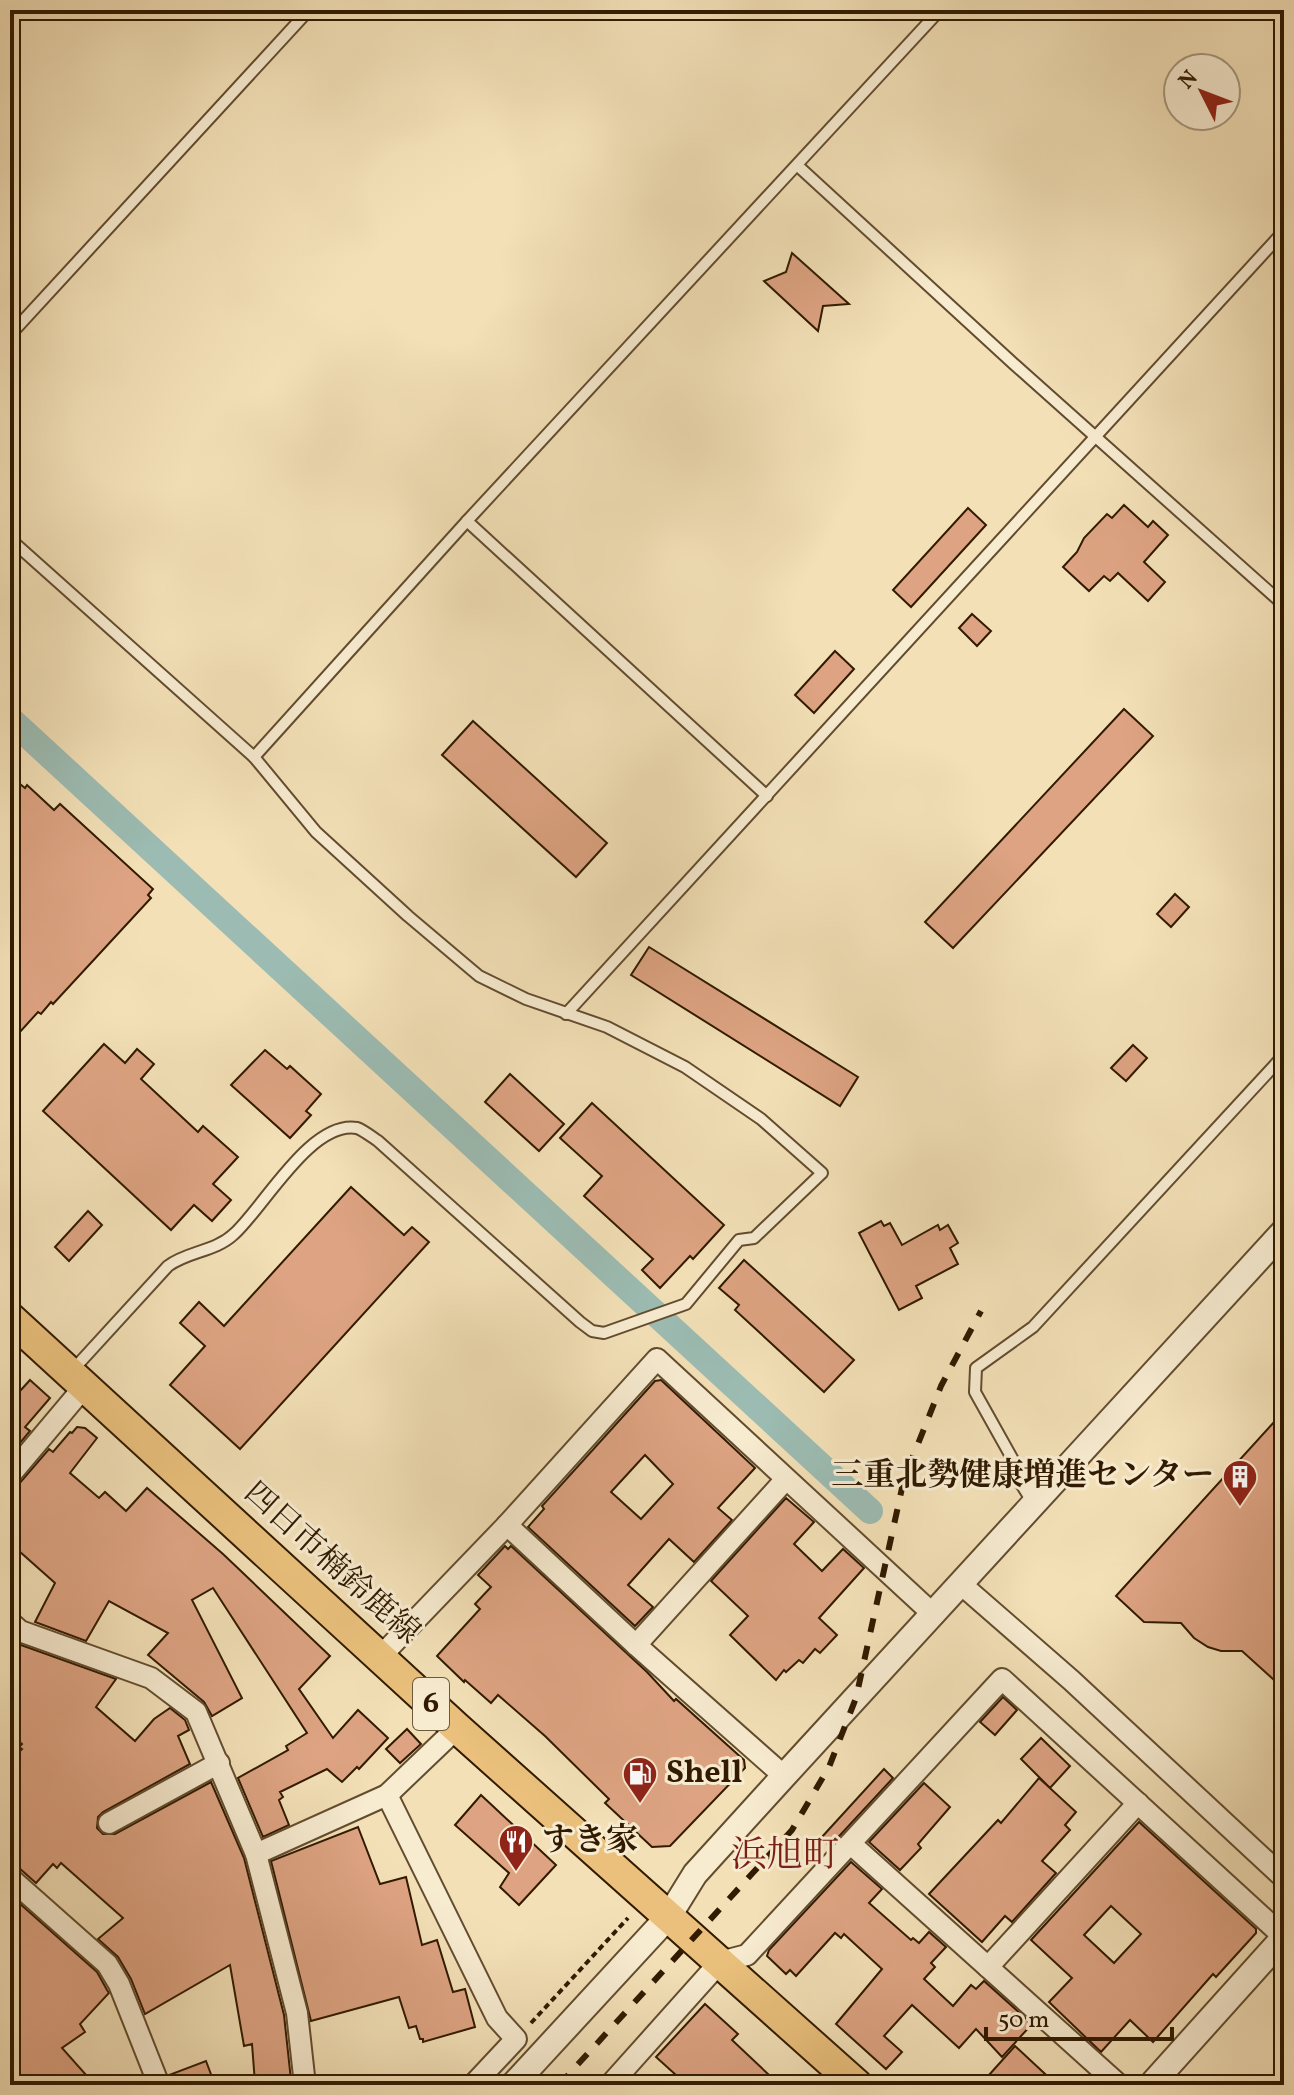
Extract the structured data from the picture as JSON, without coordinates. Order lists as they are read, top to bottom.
{
  "streets": {
    "main road": ["四日市楠鈴鹿線", "6"]
  },
  "districts": ["浜旭町"],
  "places": {
    "building": ["三重北勢健康増進センター"],
    "fuel station": ["Shell"],
    "restaurant": ["すき家"]
  },
  "scale_bar": "50 m",
  "north": "top left"
}
